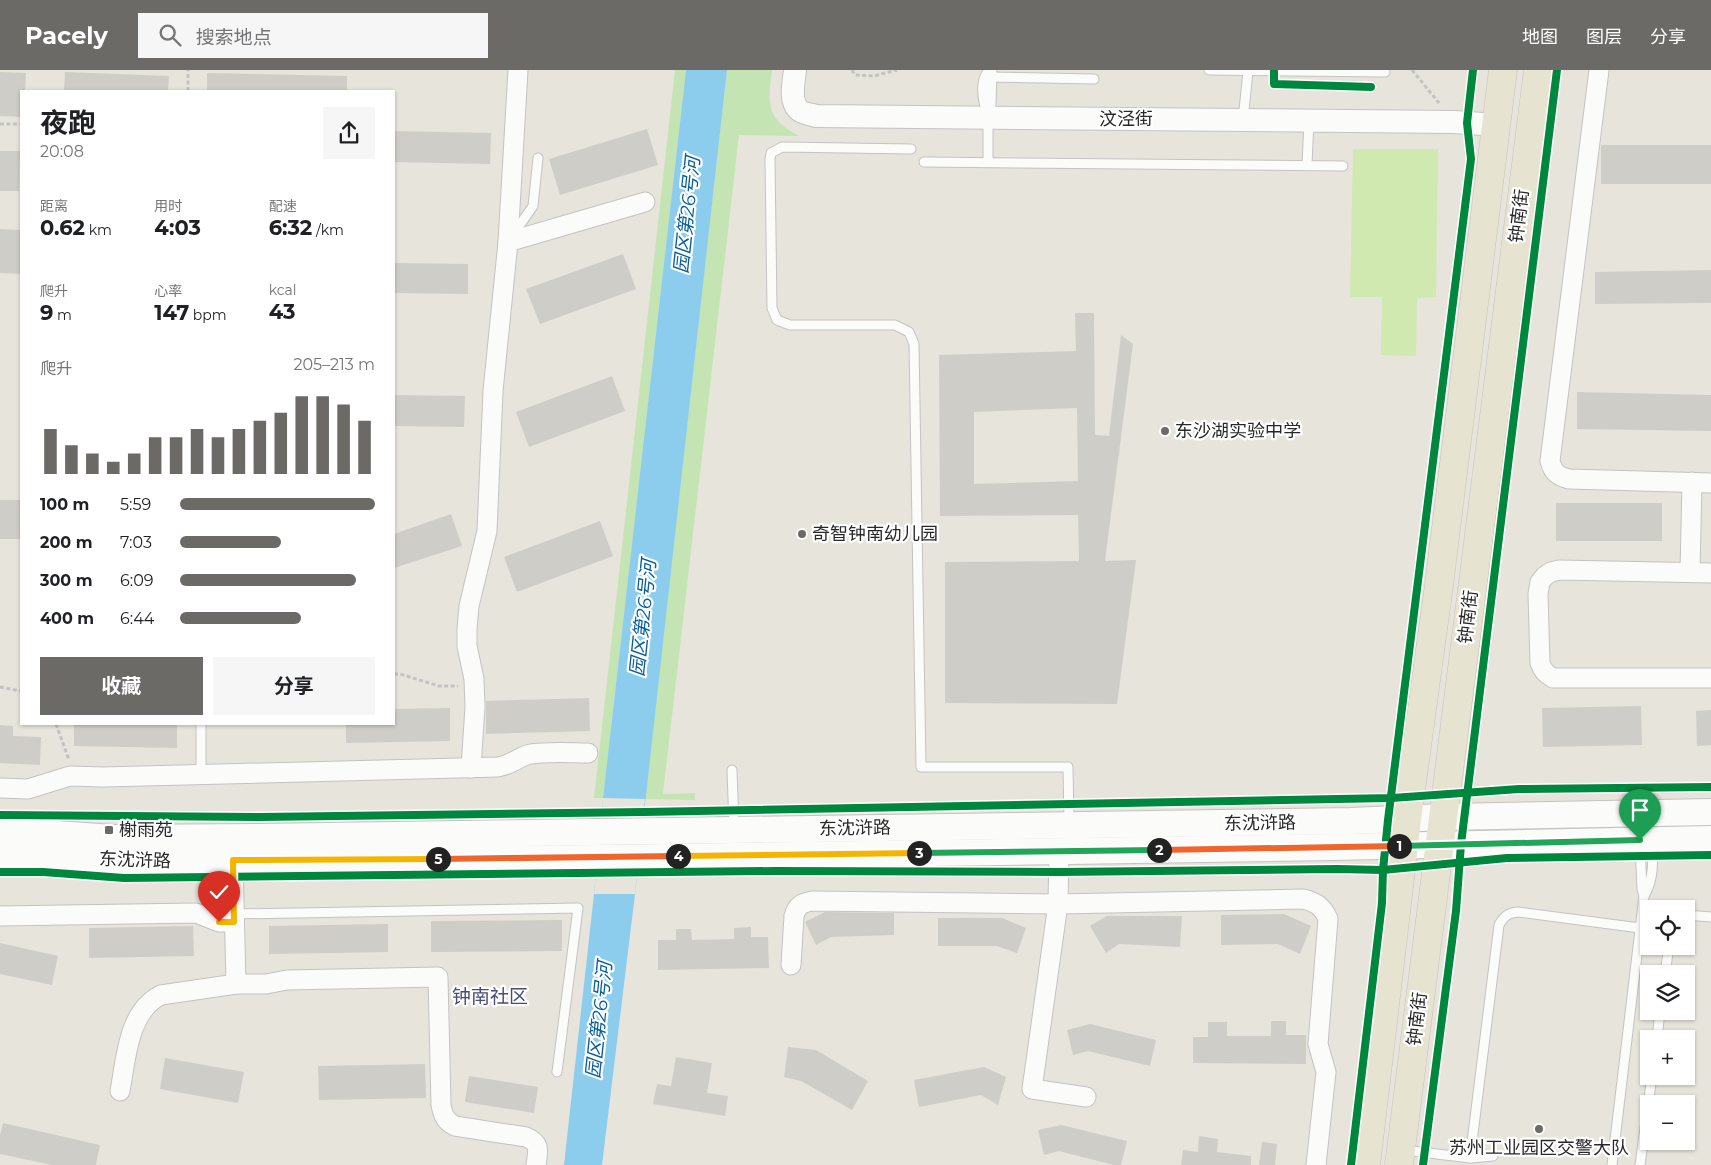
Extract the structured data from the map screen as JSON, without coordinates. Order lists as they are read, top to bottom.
{
  "streets": {
    "main road": ["钟南街", "东沈浒路"],
    "street": ["汶泾街"]
  },
  "crossings": [
    ["汶泾街", "钟南街"],
    ["钟南街", "东沈浒路"]
  ],
  "districts": ["钟南社区"],
  "water": ["园区第26号河"],
  "places": {
    "other": ["东沙湖实验中学", "奇智钟南幼儿园", "苏州工业园区交警大队"],
    "transit": ["榭雨苑"]
  },
  "page": {
    "header": "Pacely",
    "search": "搜索地点",
    "nav": ["地图", "图层", "分享"],
    "heading": ["夜跑", "20:08"],
    "stats": [
      ["距离", "0.62 km"],
      ["用时", "4:03"],
      ["配速", "6:32 /km"],
      ["爬升", "9 m"],
      ["心率", "147 bpm"],
      ["kcal", "43"]
    ],
    "chart": ["爬升", "205–213 m"],
    "list": [
      {
        "name": "100 m",
        "note": "5:59"
      },
      {
        "name": "200 m",
        "note": "7:03"
      },
      {
        "name": "300 m",
        "note": "6:09"
      },
      {
        "name": "400 m",
        "note": "6:44"
      }
    ],
    "buttons": ["收藏", "分享"],
    "pins": [
      "1",
      "2",
      "3",
      "4",
      "5"
    ],
    "map_buttons": ["+", "−"]
  }
}
